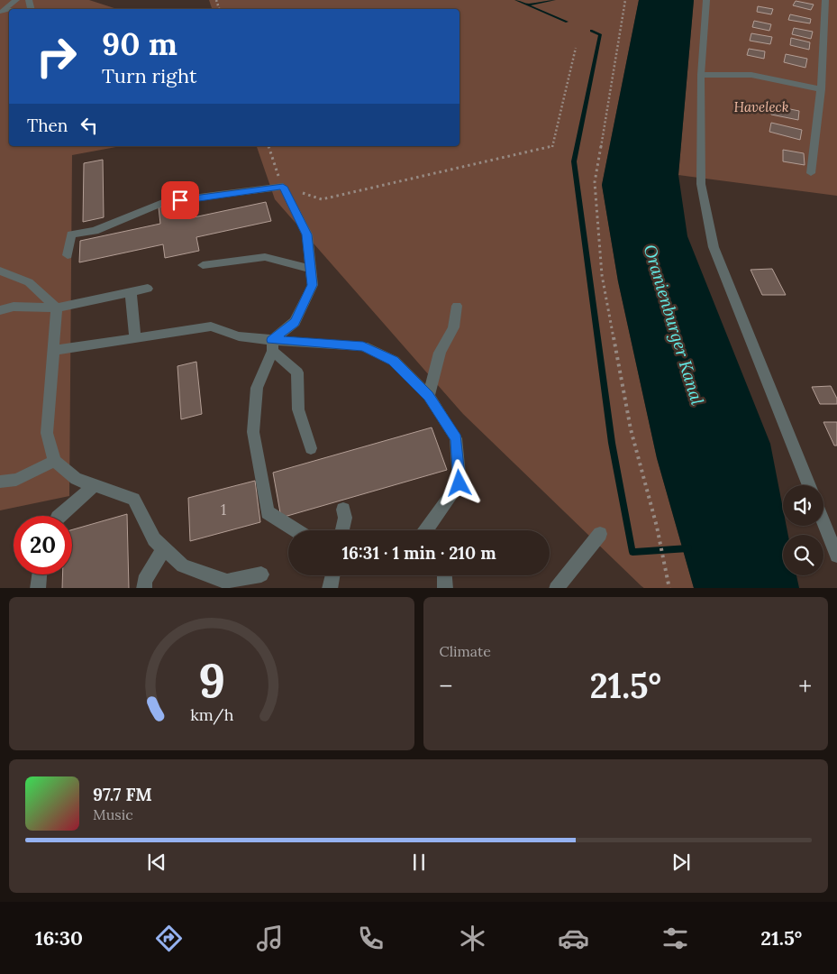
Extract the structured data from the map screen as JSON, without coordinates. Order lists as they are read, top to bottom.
{
  "water": ["Oranienburger Kanal"],
  "parks": ["Haveleck"],
  "house_numbers": ["1"],
  "page": {
    "turn": ["90 m", "Turn right"],
    "then": "Then",
    "limit": "20",
    "trip": "16:31 · 1 min · 210 m",
    "tile": "Climate",
    "heat": ["−", "21.5°", "+"],
    "song": ["97.7 FM", "Music"],
    "tabs": ["16:30", "21.5°"],
    "gauge": ["9", "km/h"]
  }
}
